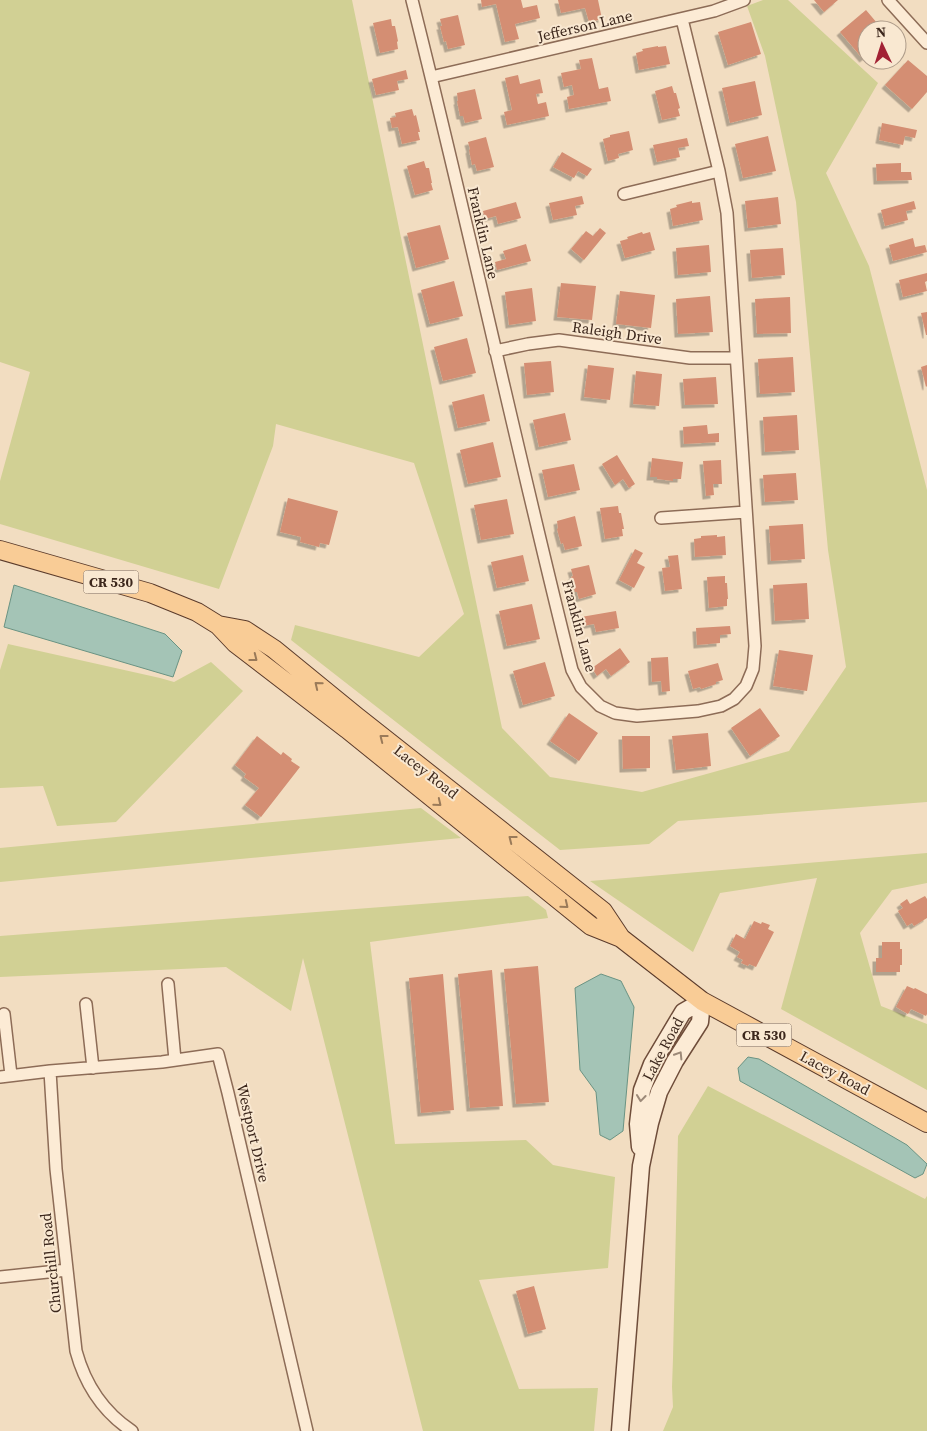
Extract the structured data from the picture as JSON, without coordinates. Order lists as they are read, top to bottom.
{
  "streets": {
    "main road": ["CR 530", "Lacey Road"],
    "street": [
      "Jefferson Lane",
      "Franklin Lane",
      "Raleigh Drive",
      "Lake Road",
      "Westport Drive",
      "Churchill Road"
    ]
  },
  "crossings": [
    ["Jefferson Lane", "Franklin Lane"],
    ["Franklin Lane", "Raleigh Drive"],
    ["Lacey Road", "Lake Road"],
    ["Westport Drive", "Churchill Road"]
  ],
  "north": "top"
}
